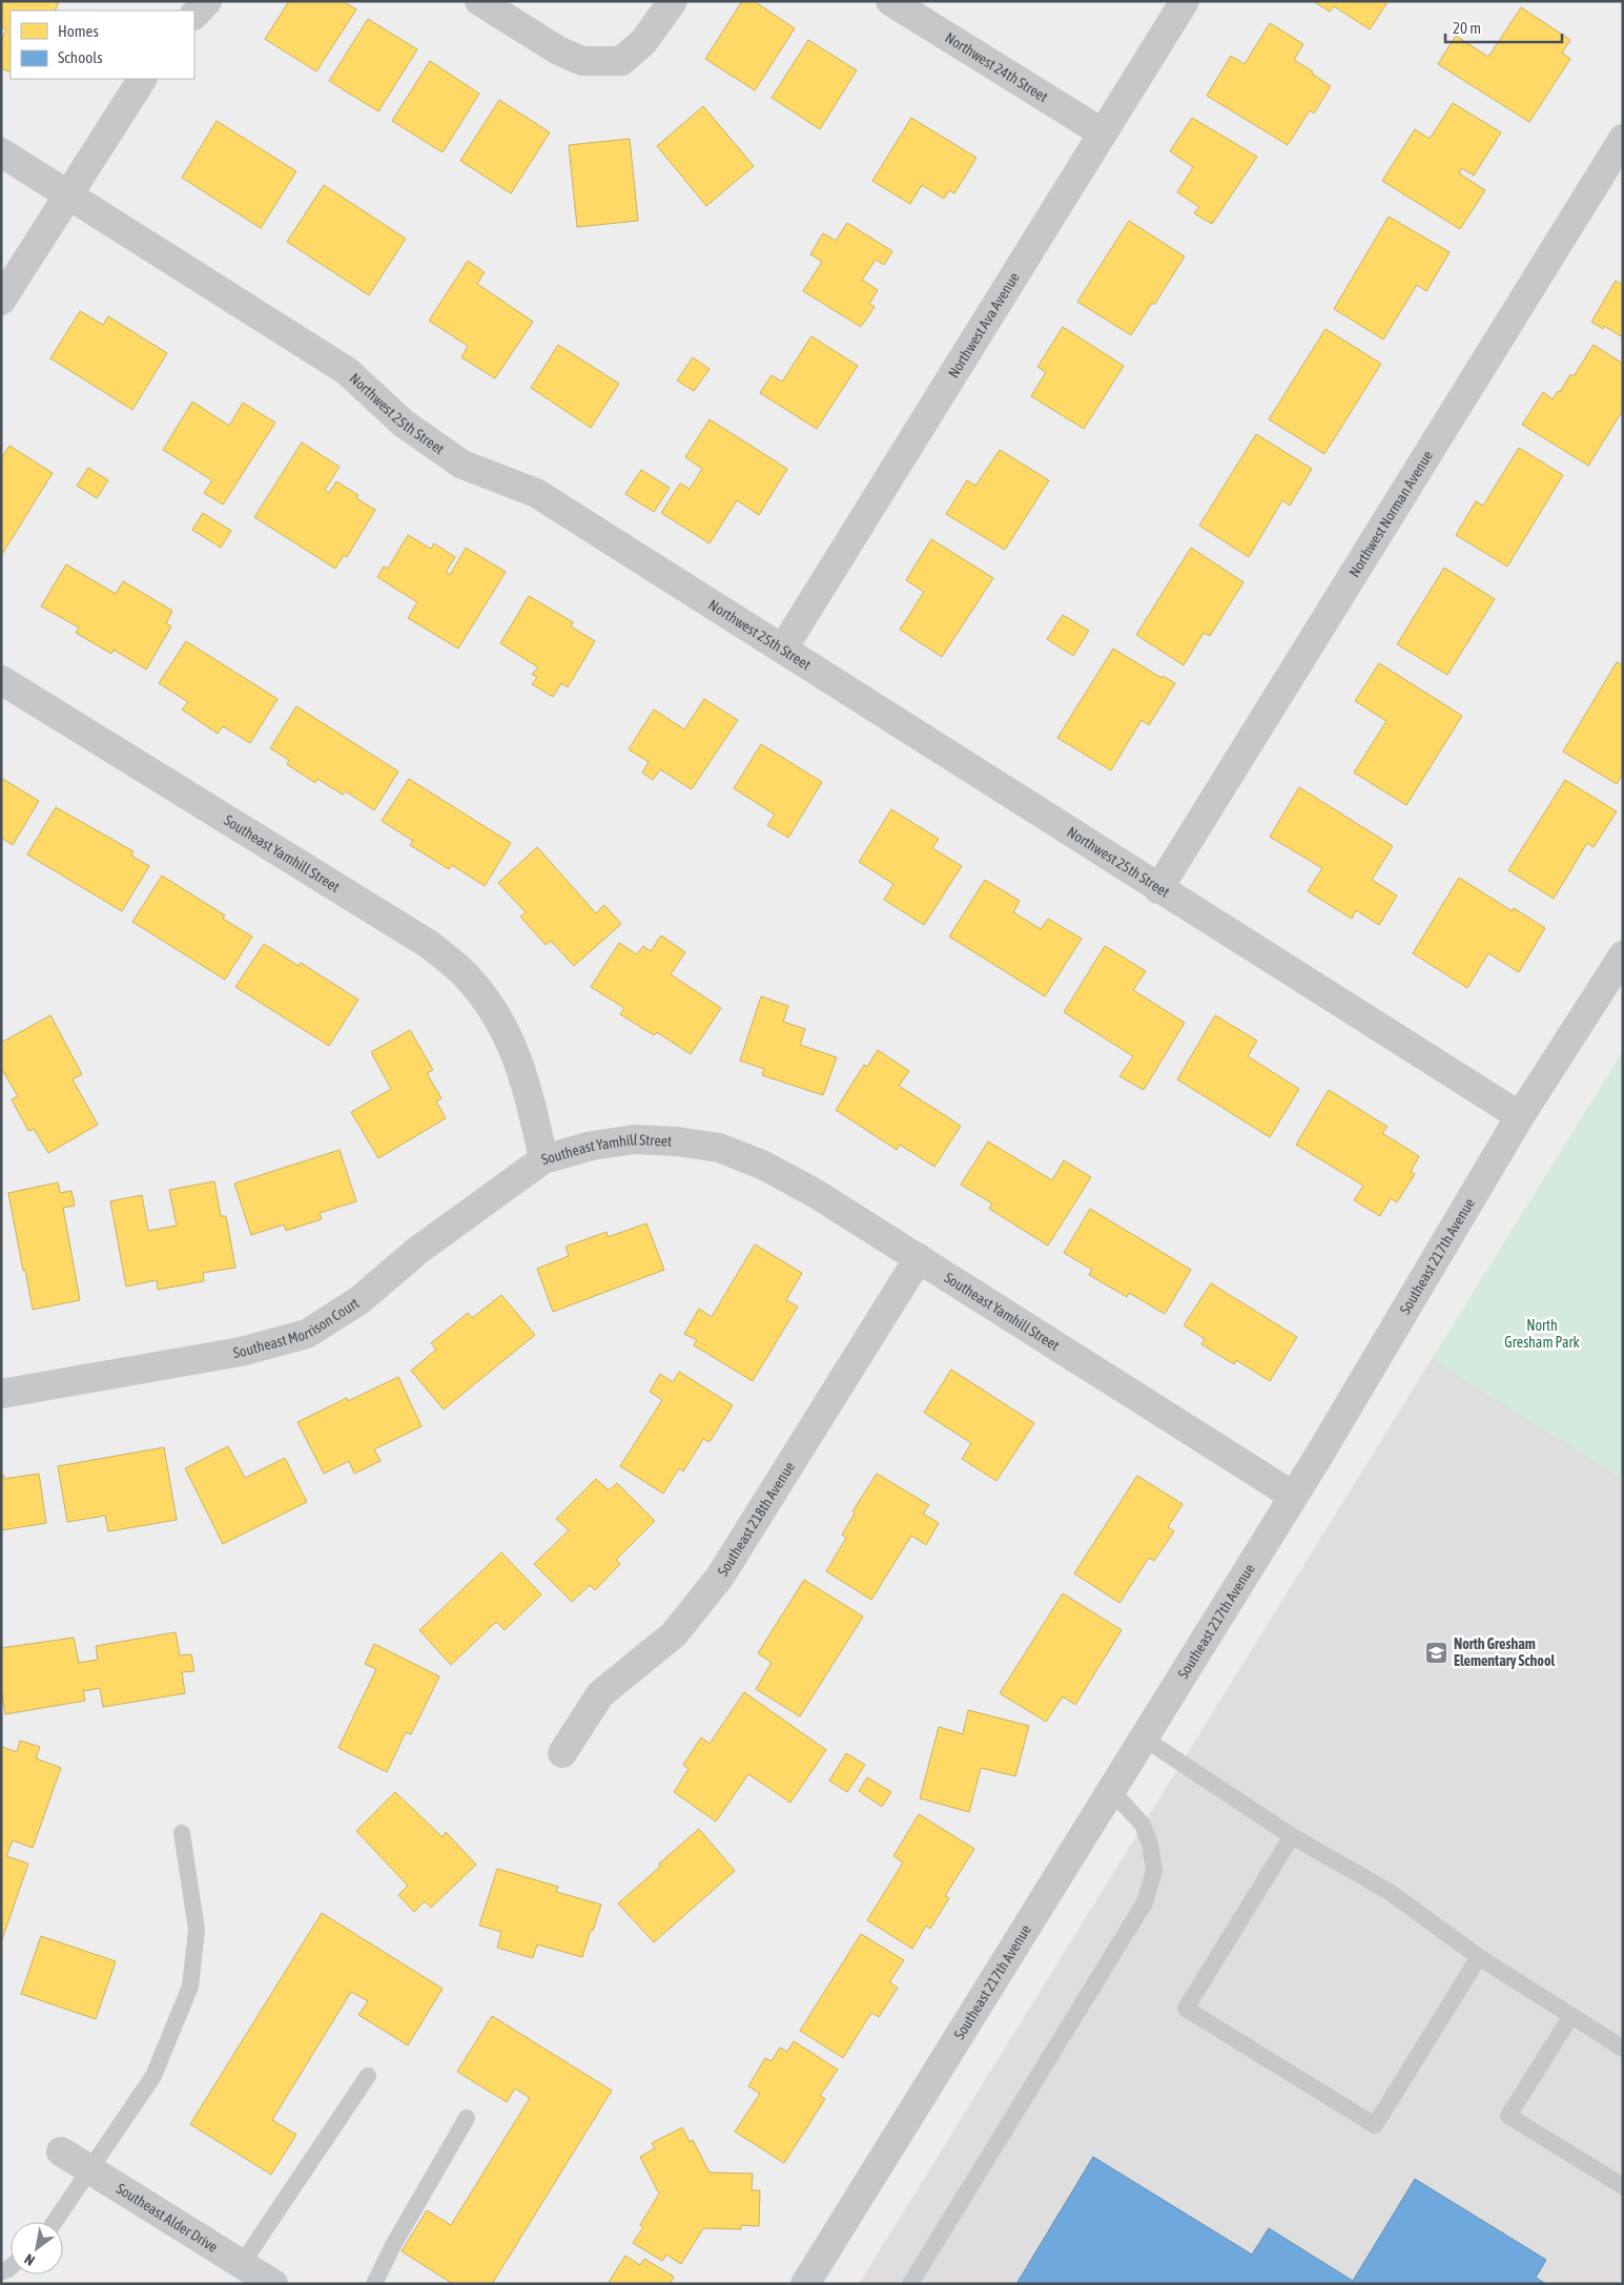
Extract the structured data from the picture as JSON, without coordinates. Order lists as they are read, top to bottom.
{
  "streets": {
    "street": [
      "Northwest 24th Street",
      "Northwest Ava Avenue",
      "Northwest 25th Street",
      "Northwest Norman Avenue",
      "Southeast Yamhill Street",
      "Southeast 217th Avenue",
      "Southeast Morrison Court",
      "Southeast 218th Avenue",
      "Southeast Alder Drive"
    ]
  },
  "crossings": [
    ["Northwest 24th Street", "Northwest Ava Avenue"],
    ["Northwest Ava Avenue", "Northwest 25th Street"],
    ["Northwest 25th Street", "Northwest Norman Avenue"],
    ["Northwest 25th Street", "Southeast 217th Avenue"],
    ["Southeast Yamhill Street", "Southeast 217th Avenue"],
    ["Southeast Yamhill Street", "Southeast Morrison Court"],
    ["Southeast Yamhill Street", "Southeast 218th Avenue"]
  ],
  "parks": ["North Gresham Park"],
  "places": {
    "school or university": ["North Gresham Elementary School"]
  },
  "legend": ["Homes", "Schools"],
  "scale_bar": "20 m",
  "north": "bottom left"
}
